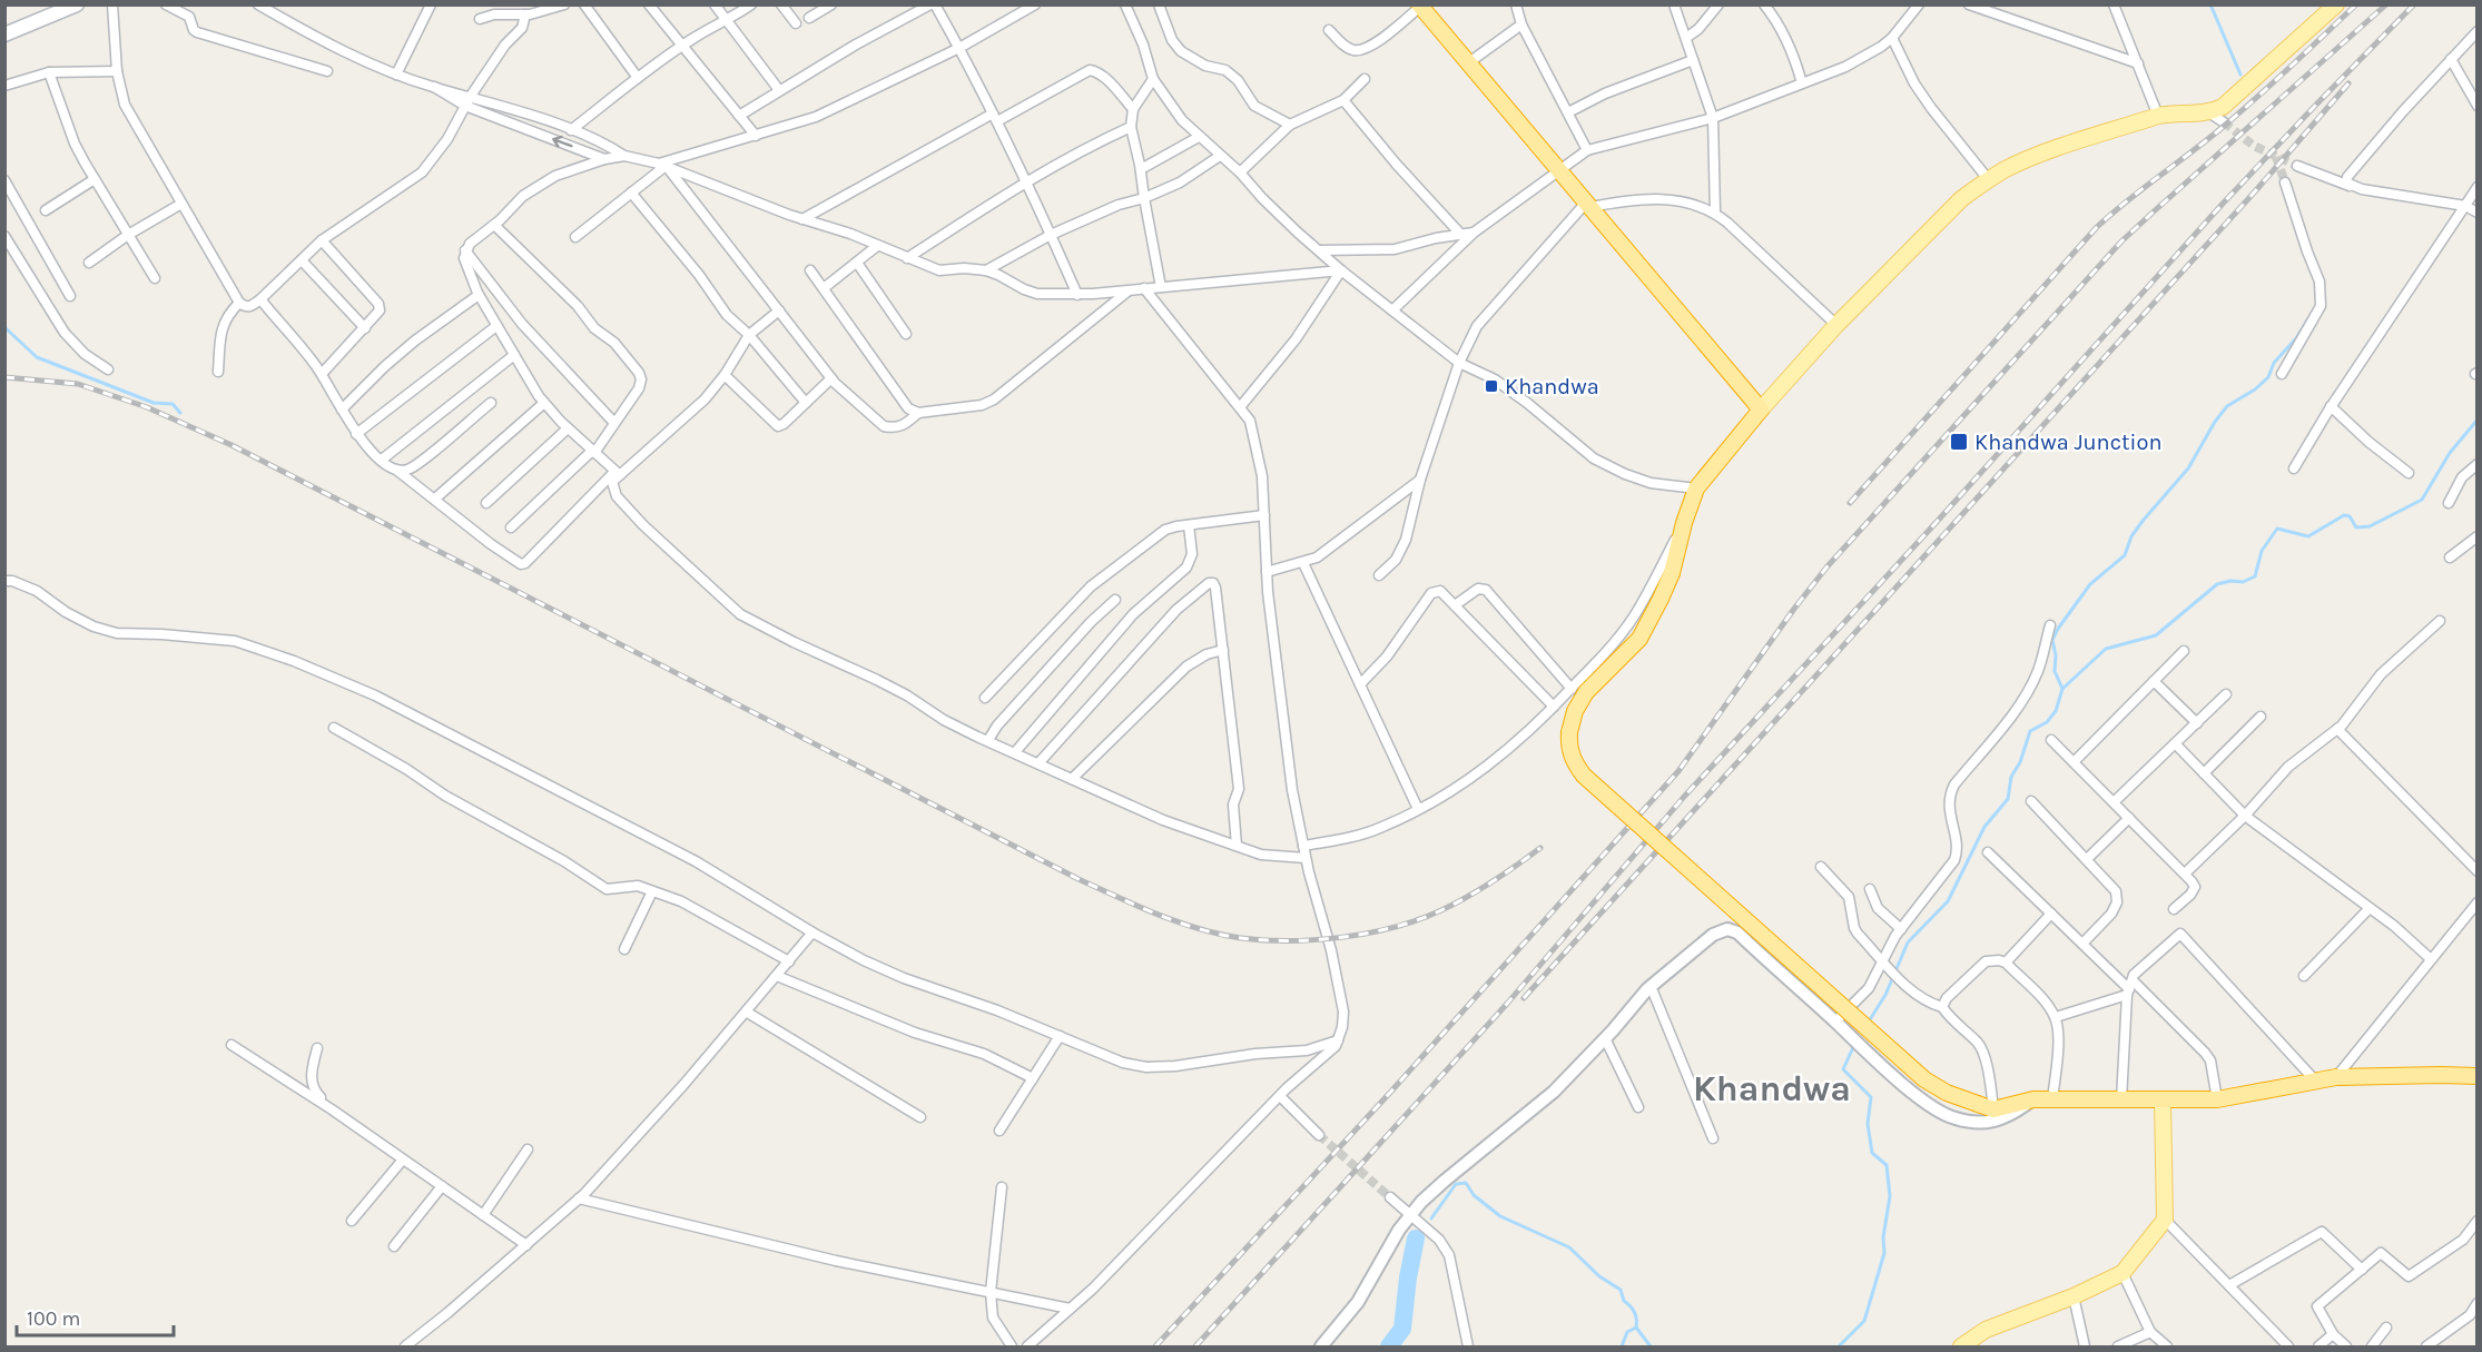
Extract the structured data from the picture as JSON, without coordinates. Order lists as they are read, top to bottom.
{
  "districts": ["Khandwa"],
  "places": {
    "transit": ["Khandwa", "Khandwa Junction"]
  },
  "scale_bar": "100 m"
}
